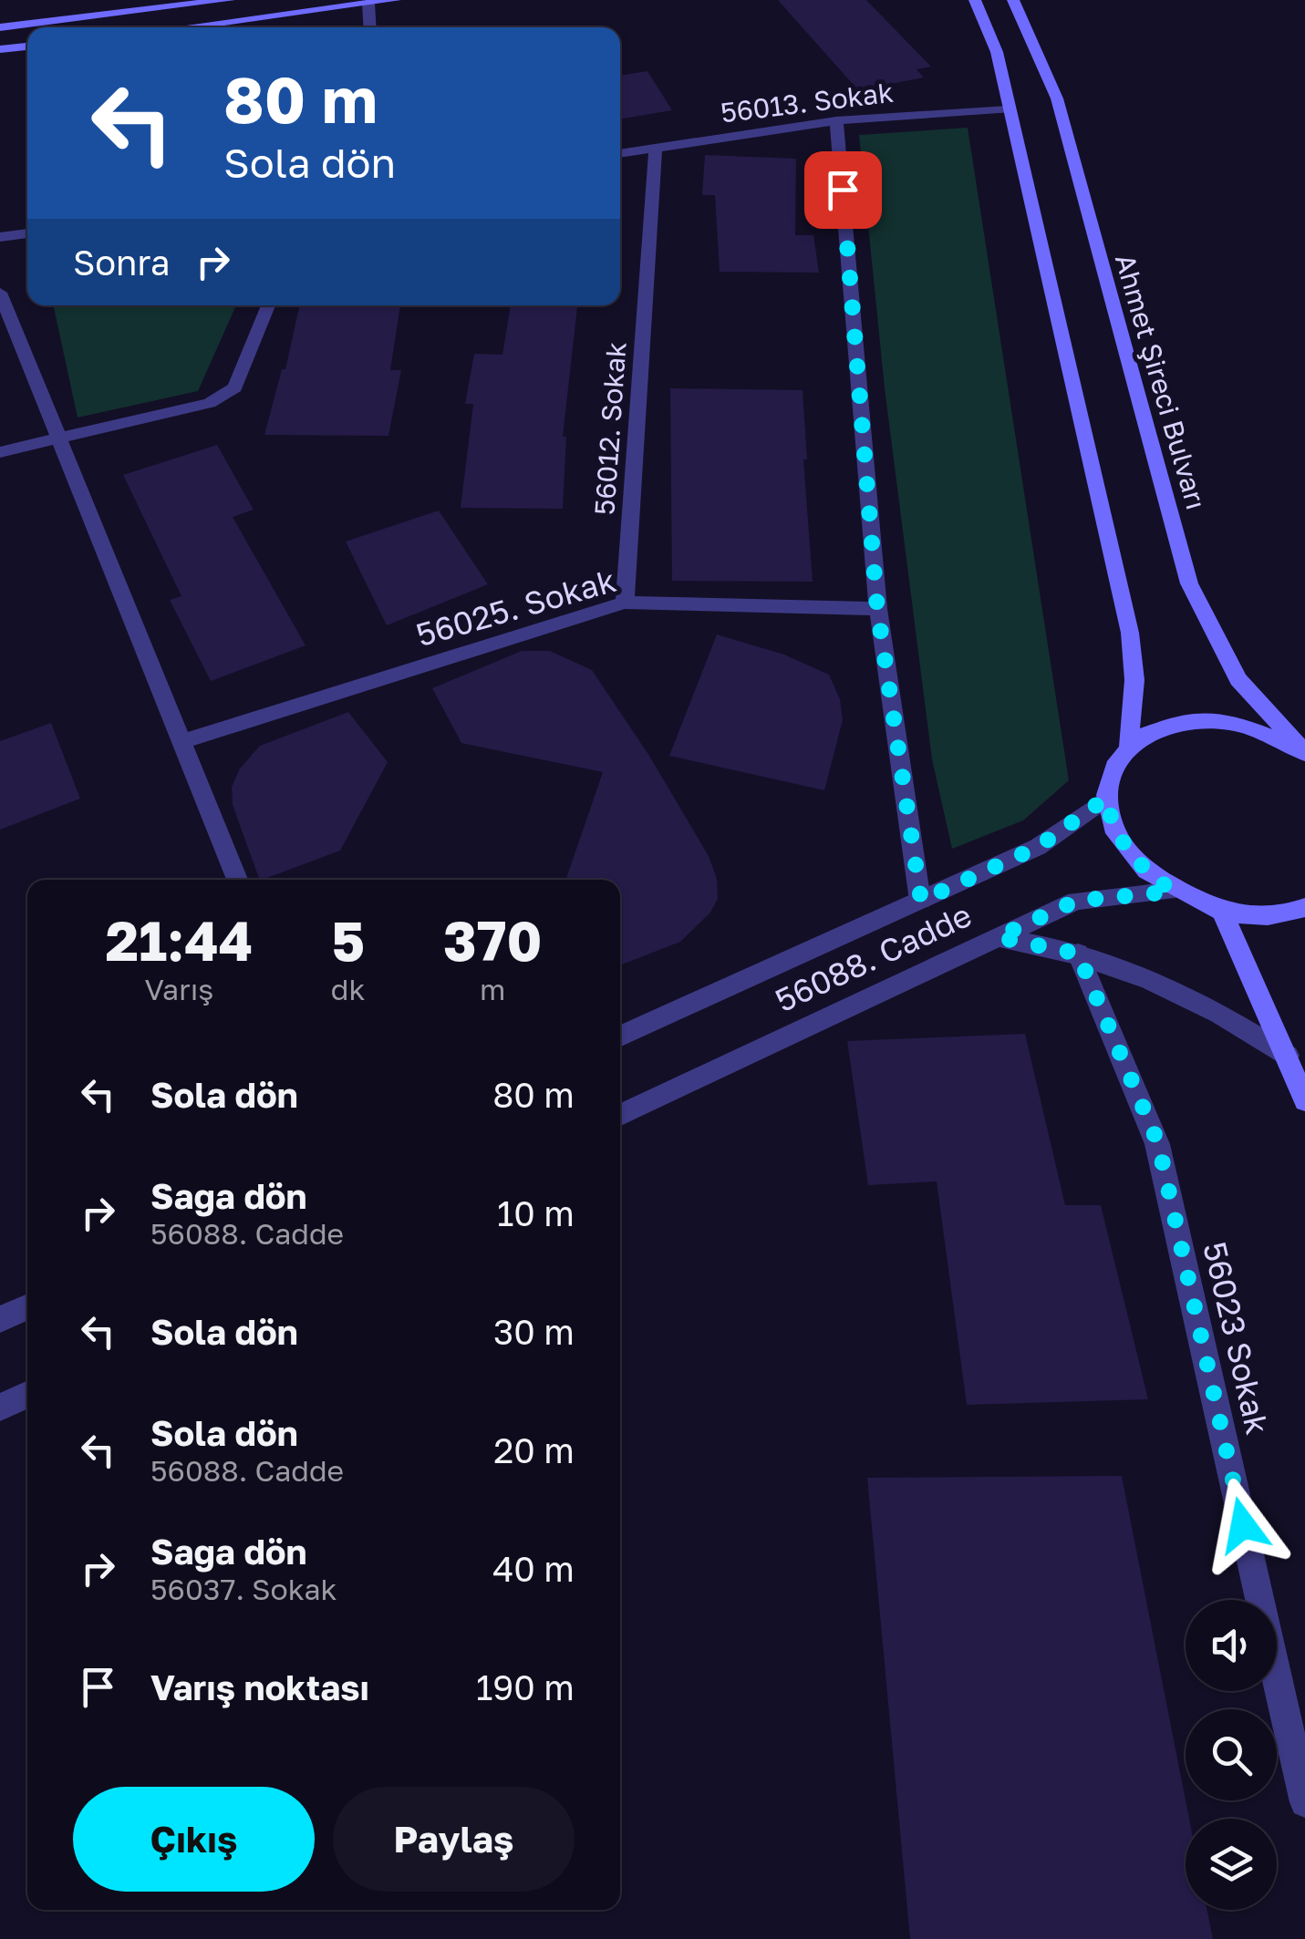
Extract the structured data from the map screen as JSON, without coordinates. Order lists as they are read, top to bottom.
{
  "streets": {
    "main road": ["Ahmet Şireci Bulvarı"],
    "street": [
      "56013. Sokak",
      "56012. Sokak",
      "56025. Sokak",
      "56088. Cadde",
      "56023 Sokak"
    ]
  },
  "crossings": [
    ["56013. Sokak", "56012. Sokak"],
    ["56012. Sokak", "56025. Sokak"]
  ],
  "page": {
    "turn": ["80 m", "Sola dön"],
    "then": "Sonra",
    "eta": [
      "21:44",
      "Varış",
      "5",
      "dk",
      "370",
      "m"
    ],
    "list": [
      {
        "name": "Sola dön",
        "value": "80 m"
      },
      {
        "name": "Sağa dön",
        "note": "56088. Cadde",
        "value": "10 m"
      },
      {
        "name": "Sola dön",
        "value": "30 m"
      },
      {
        "name": "Sola dön",
        "note": "56088. Cadde",
        "value": "20 m"
      },
      {
        "name": "Sağa dön",
        "note": "56037. Sokak",
        "value": "40 m"
      },
      {
        "name": "Varış noktası",
        "value": "190 m"
      }
    ],
    "buttons": ["Çıkış", "Paylaş"]
  }
}
